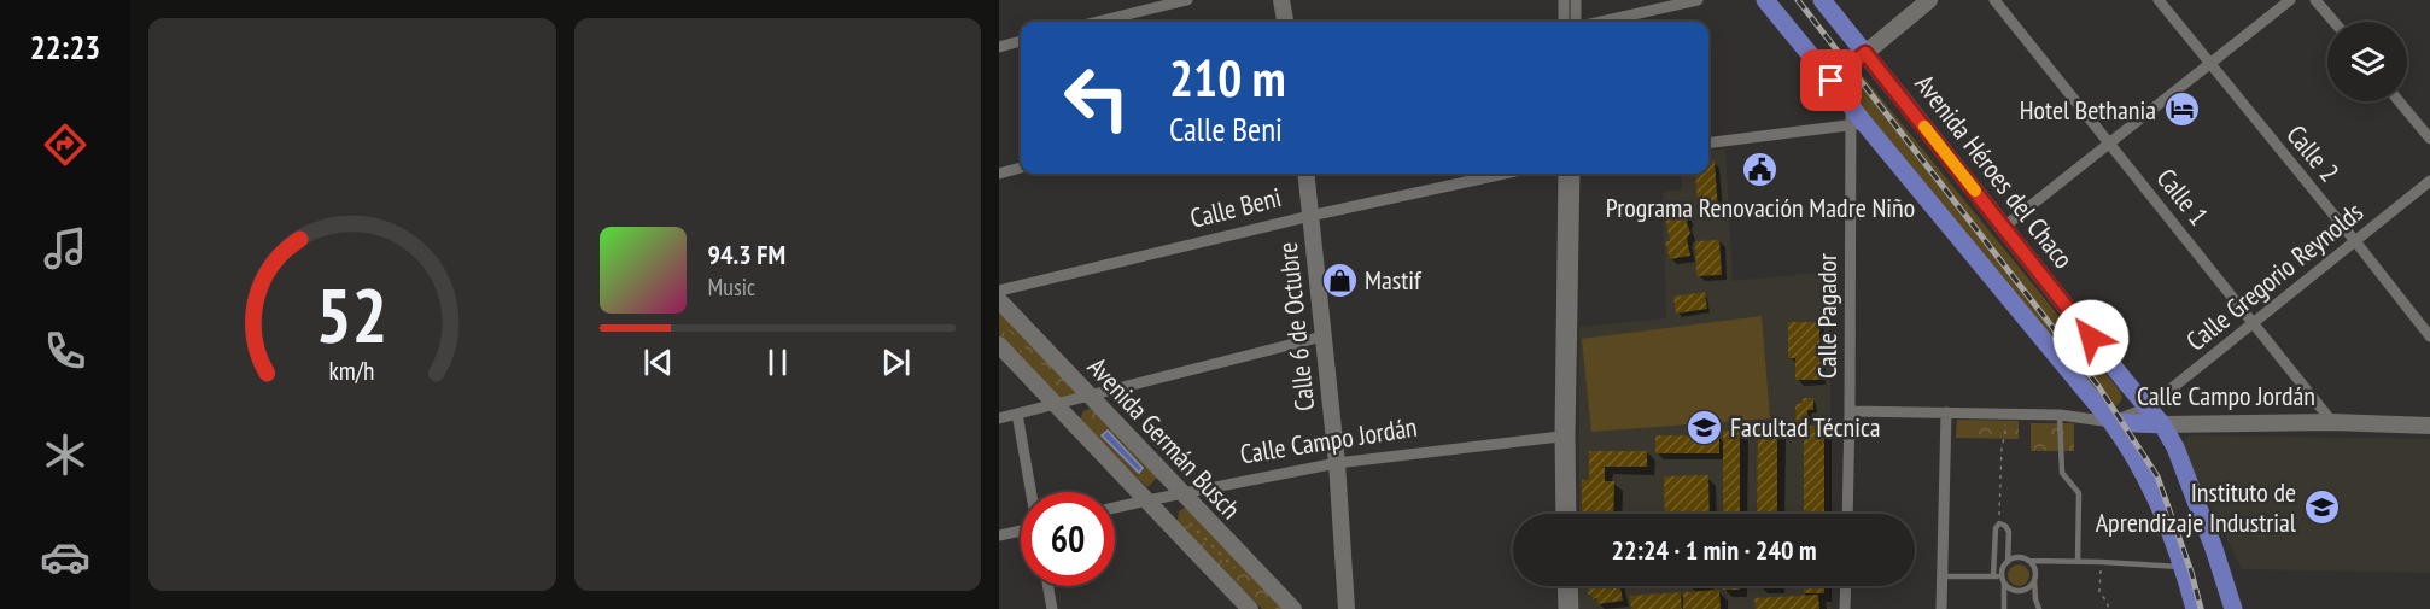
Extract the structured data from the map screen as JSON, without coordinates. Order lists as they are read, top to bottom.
{
  "streets": {
    "main road": [
      "Avenida Héroes del Chaco",
      "Calle 6 de Octubre",
      "Calle Campo Jordán",
      "Avenida Germán Busch"
    ],
    "street": [
      "Calle 2",
      "Calle 1",
      "Calle Beni",
      "Calle Gregorio Reynolds",
      "Calle Pagador"
    ]
  },
  "crossings": [
    ["Calle 2", "Calle Gregorio Reynolds"],
    ["Avenida Héroes del Chaco", "Calle Gregorio Reynolds"],
    ["Avenida Héroes del Chaco", "Calle Campo Jordán"],
    ["Calle 1", "Calle Gregorio Reynolds"],
    ["Calle 1", "Calle Campo Jordán"],
    ["Calle Beni", "Calle 6 de Octubre"],
    ["Calle Gregorio Reynolds", "Calle Campo Jordán"],
    ["Calle Pagador", "Calle Campo Jordán"],
    ["Calle 6 de Octubre", "Calle Campo Jordán"],
    ["Calle Campo Jordán", "Avenida Germán Busch"]
  ],
  "places": {
    "hotel": ["Hotel Bethania"],
    "public building": ["Programa Renovación Madre Niño"],
    "shop": ["Mastif"],
    "school or university": ["Facultad Técnica", "Instituto de Aprendizaje Industrial"]
  },
  "page": {
    "tabs": "22:23",
    "turn": ["210 m", "Calle Beni"],
    "song": ["94.3 FM", "Music"],
    "limit": "60",
    "trip": "22:24 · 1 min · 240 m",
    "gauge": ["52", "km/h"]
  }
}
